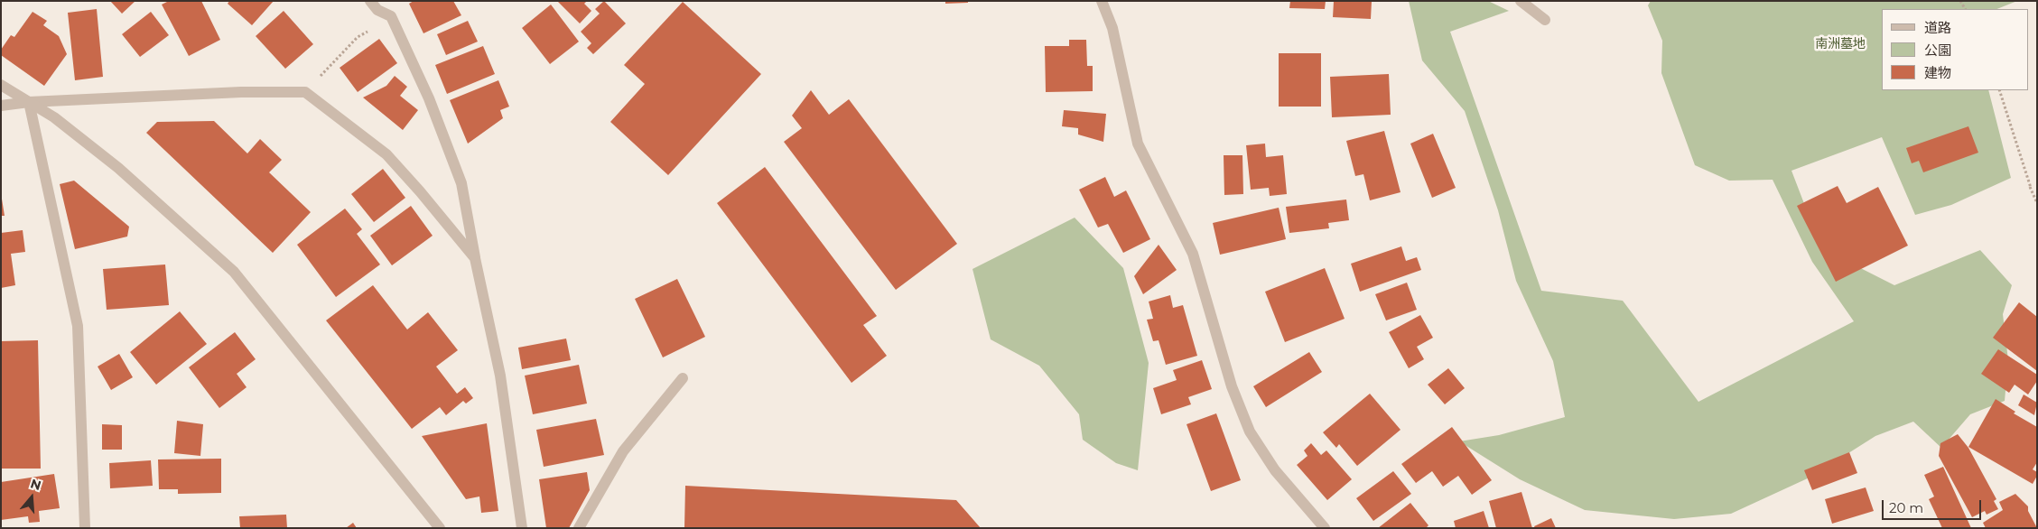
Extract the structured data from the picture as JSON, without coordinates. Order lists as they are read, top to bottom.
{
  "parks": ["南洲墓地"],
  "legend": ["道路", "公園", "建物"],
  "scale_bar": "20 m",
  "north": "top"
}
